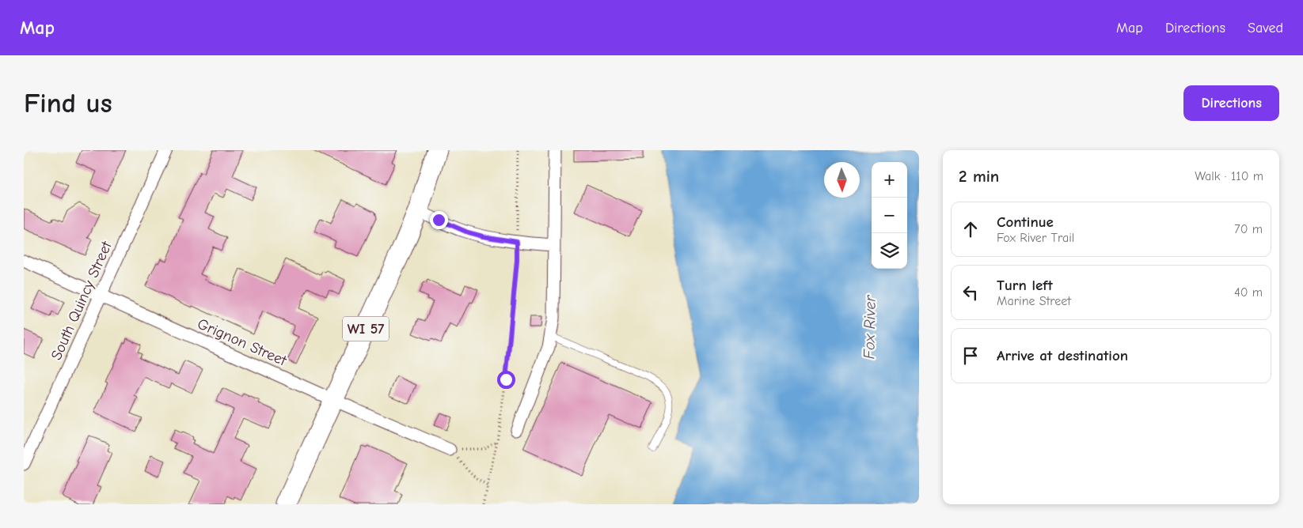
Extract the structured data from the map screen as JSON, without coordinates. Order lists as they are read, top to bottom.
{
  "streets": {
    "main road": ["WI 57"],
    "street": ["South Quincy Street", "Grignon Street"]
  },
  "crossings": [
    ["South Quincy Street", "Grignon Street"],
    ["WI 57", "Grignon Street"]
  ],
  "water": ["Fox River"],
  "north": "bottom",
  "page": {
    "header": "Map",
    "nav": ["Map", "Directions", "Saved"],
    "buttons": "Directions",
    "title": "Find us",
    "heading": ["2 min", "Walk · 110 m"],
    "map_buttons": ["+", "−"],
    "list": [
      ["Continue", "Fox River Trail", "70 m"],
      ["Turn left", "Marine Street", "40 m"],
      "Arrive at destination"
    ]
  }
}
